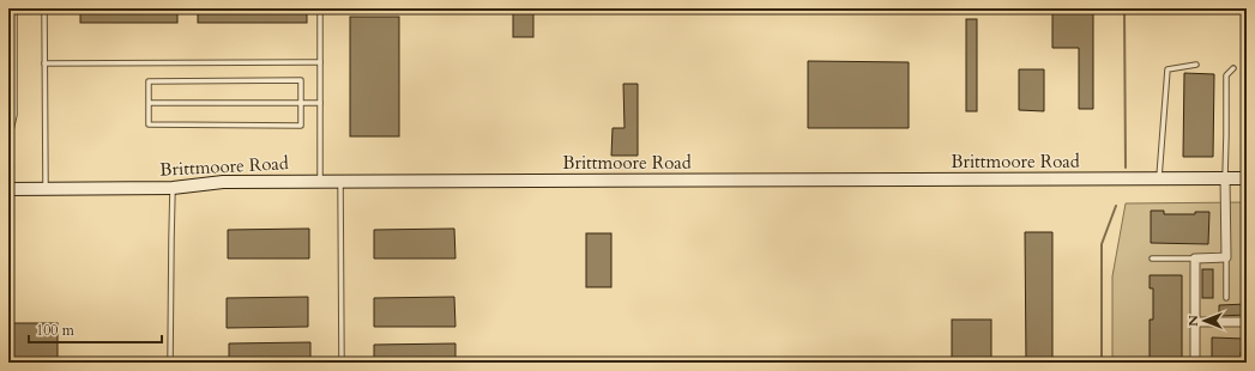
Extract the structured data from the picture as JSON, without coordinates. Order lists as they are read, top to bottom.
{
  "streets": {
    "main road": ["Brittmoore Road"]
  },
  "scale_bar": "100 m",
  "north": "left"
}
